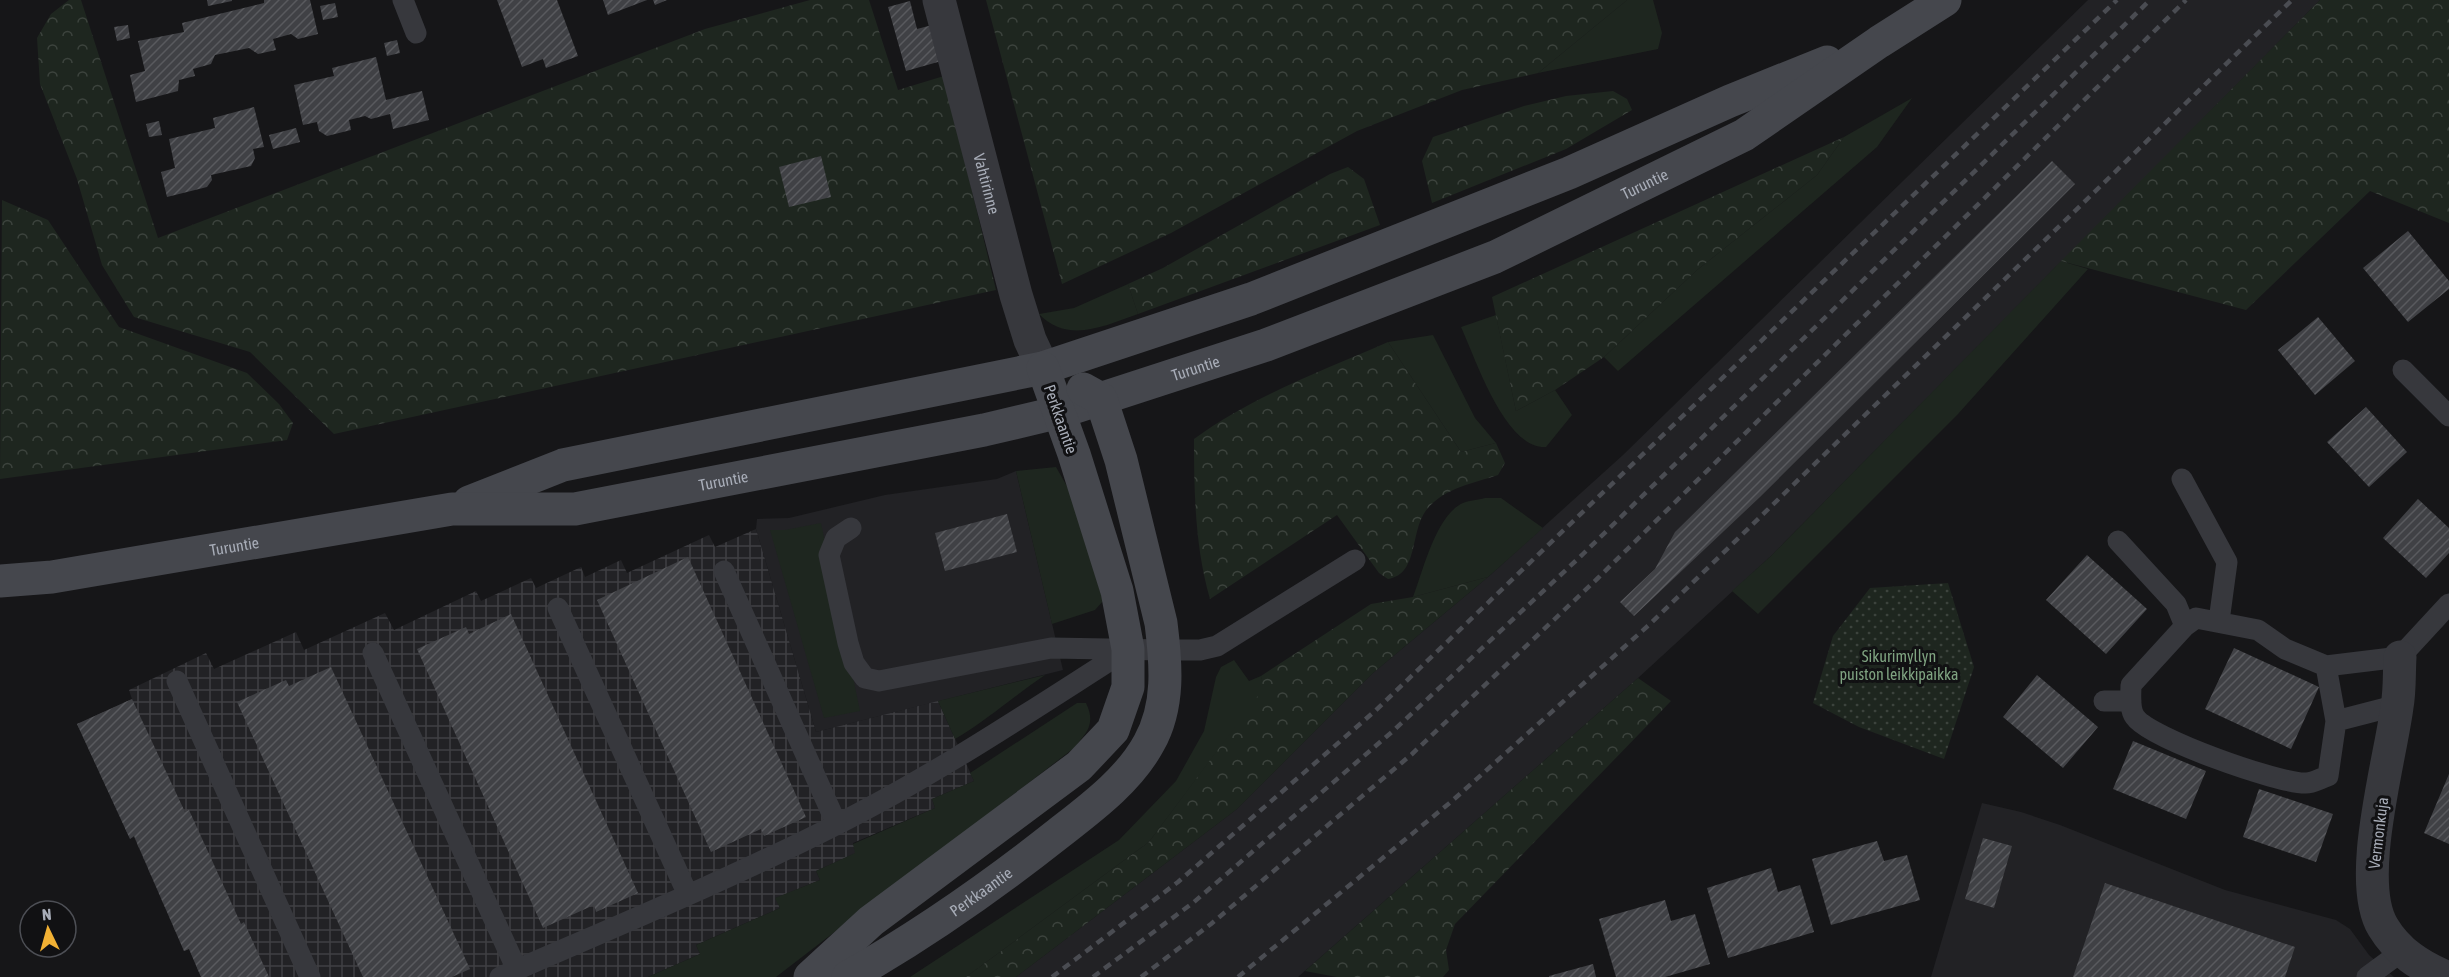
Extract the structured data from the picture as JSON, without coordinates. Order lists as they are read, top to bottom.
{
  "streets": {
    "main road": ["Turuntie", "Perkkaantie"],
    "street": ["Vahtirinne", "Vermonkuja"]
  },
  "crossings": [
    ["Turuntie", "Vahtirinne"],
    ["Turuntie", "Perkkaantie"],
    ["Vahtirinne", "Perkkaantie"]
  ],
  "parks": ["Sikurimyllyn puiston leikkipaikka"],
  "north": "top"
}
